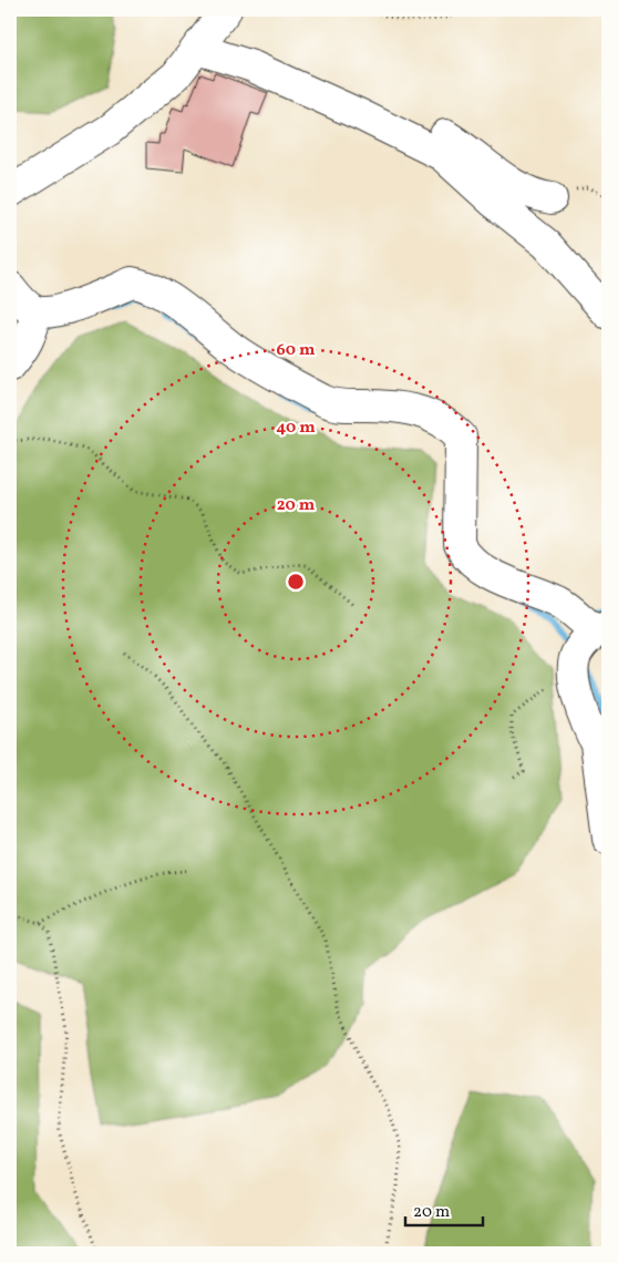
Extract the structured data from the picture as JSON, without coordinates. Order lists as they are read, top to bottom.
{
  "scale_bar": "20 m",
  "rings": ["60 m", "40 m", "20 m"]
}
